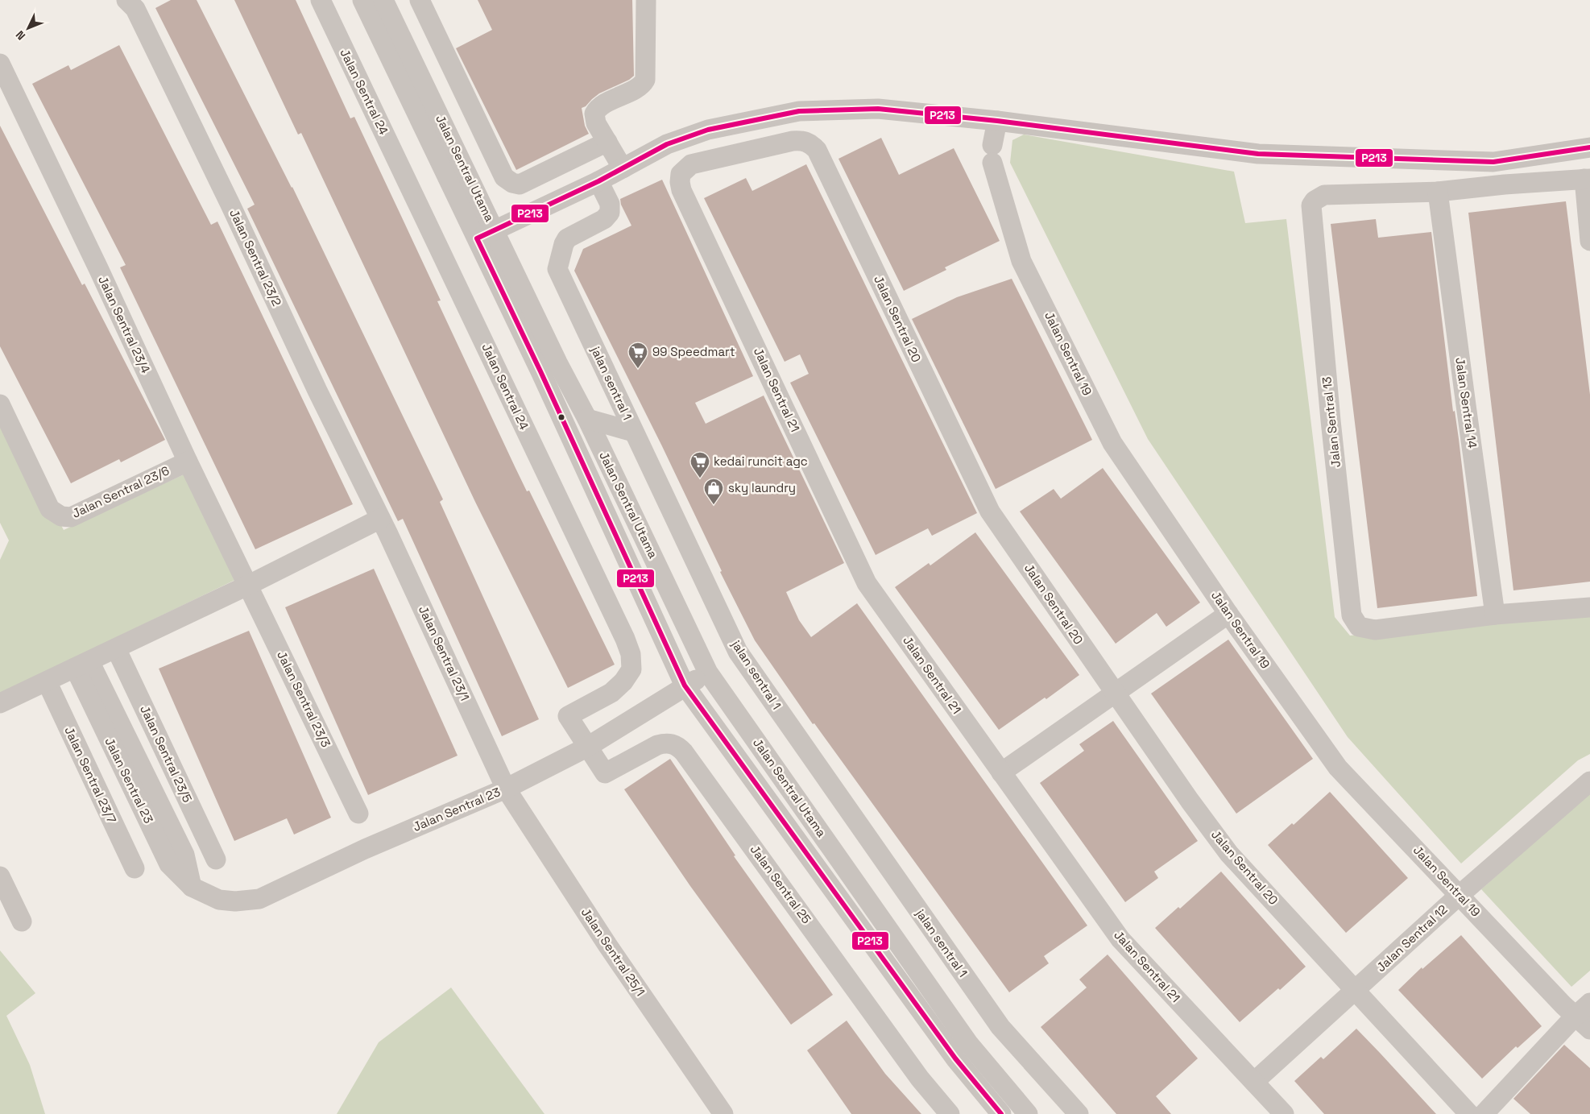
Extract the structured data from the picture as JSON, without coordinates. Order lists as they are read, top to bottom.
{
  "streets": {
    "street": [
      "Jalan Sentral 24",
      "Jalan Sentral Utama",
      "Jalan Sentral 23/2",
      "Jalan Sentral 20",
      "Jalan Sentral 23/4",
      "Jalan Sentral 19",
      "jalan sentral 1",
      "Jalan Sentral 21",
      "Jalan Sentral 14",
      "Jalan Sentral 13",
      "Jalan Sentral 23/6",
      "Jalan Sentral 23/1",
      "Jalan Sentral 23/3",
      "Jalan Sentral 23/5",
      "Jalan Sentral 23/7",
      "Jalan Sentral 23",
      "Jalan Sentral 25",
      "Jalan Sentral 12",
      "Jalan Sentral 25/1"
    ]
  },
  "crossings": [
    ["Jalan Sentral 24", "Jalan Sentral 23"],
    ["Jalan Sentral 24", "Jalan Sentral 25"],
    ["Jalan Sentral Utama", "Jalan Sentral 23"],
    ["Jalan Sentral 23/2", "Jalan Sentral 23/1"],
    ["Jalan Sentral 20", "Jalan Sentral 21"],
    ["Jalan Sentral 20", "Jalan Sentral 12"],
    ["Jalan Sentral 23/4", "Jalan Sentral 23/6"],
    ["Jalan Sentral 23/4", "Jalan Sentral 23/3"],
    ["Jalan Sentral 19", "Jalan Sentral 12"],
    ["Jalan Sentral 21", "Jalan Sentral 12"],
    ["Jalan Sentral 14", "Jalan Sentral 13"],
    ["Jalan Sentral 23/1", "Jalan Sentral 23"],
    ["Jalan Sentral 23/1", "Jalan Sentral 25/1"],
    ["Jalan Sentral 23", "Jalan Sentral 25"],
    ["Jalan Sentral 23", "Jalan Sentral 25/1"]
  ],
  "places": {
    "supermarket": ["99 Speedmart", "kedai runcit agc"],
    "shop": ["sky laundry"]
  },
  "lines": ["transit line P213"],
  "north": "bottom left"
}
